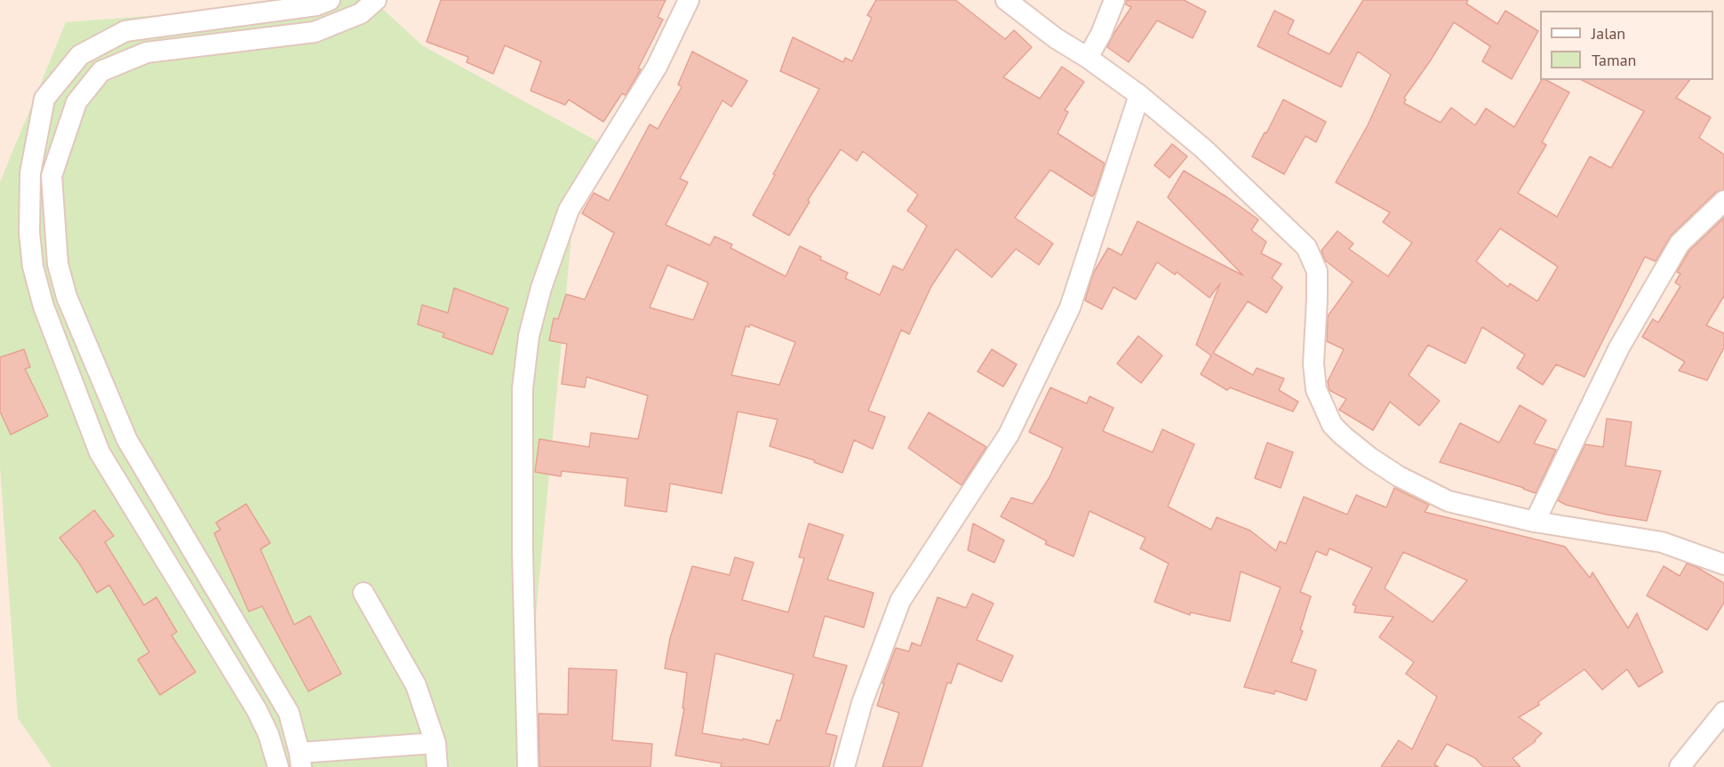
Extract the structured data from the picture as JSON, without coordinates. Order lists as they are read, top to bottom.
{
  "legend": ["Jalan", "Taman"]
}
